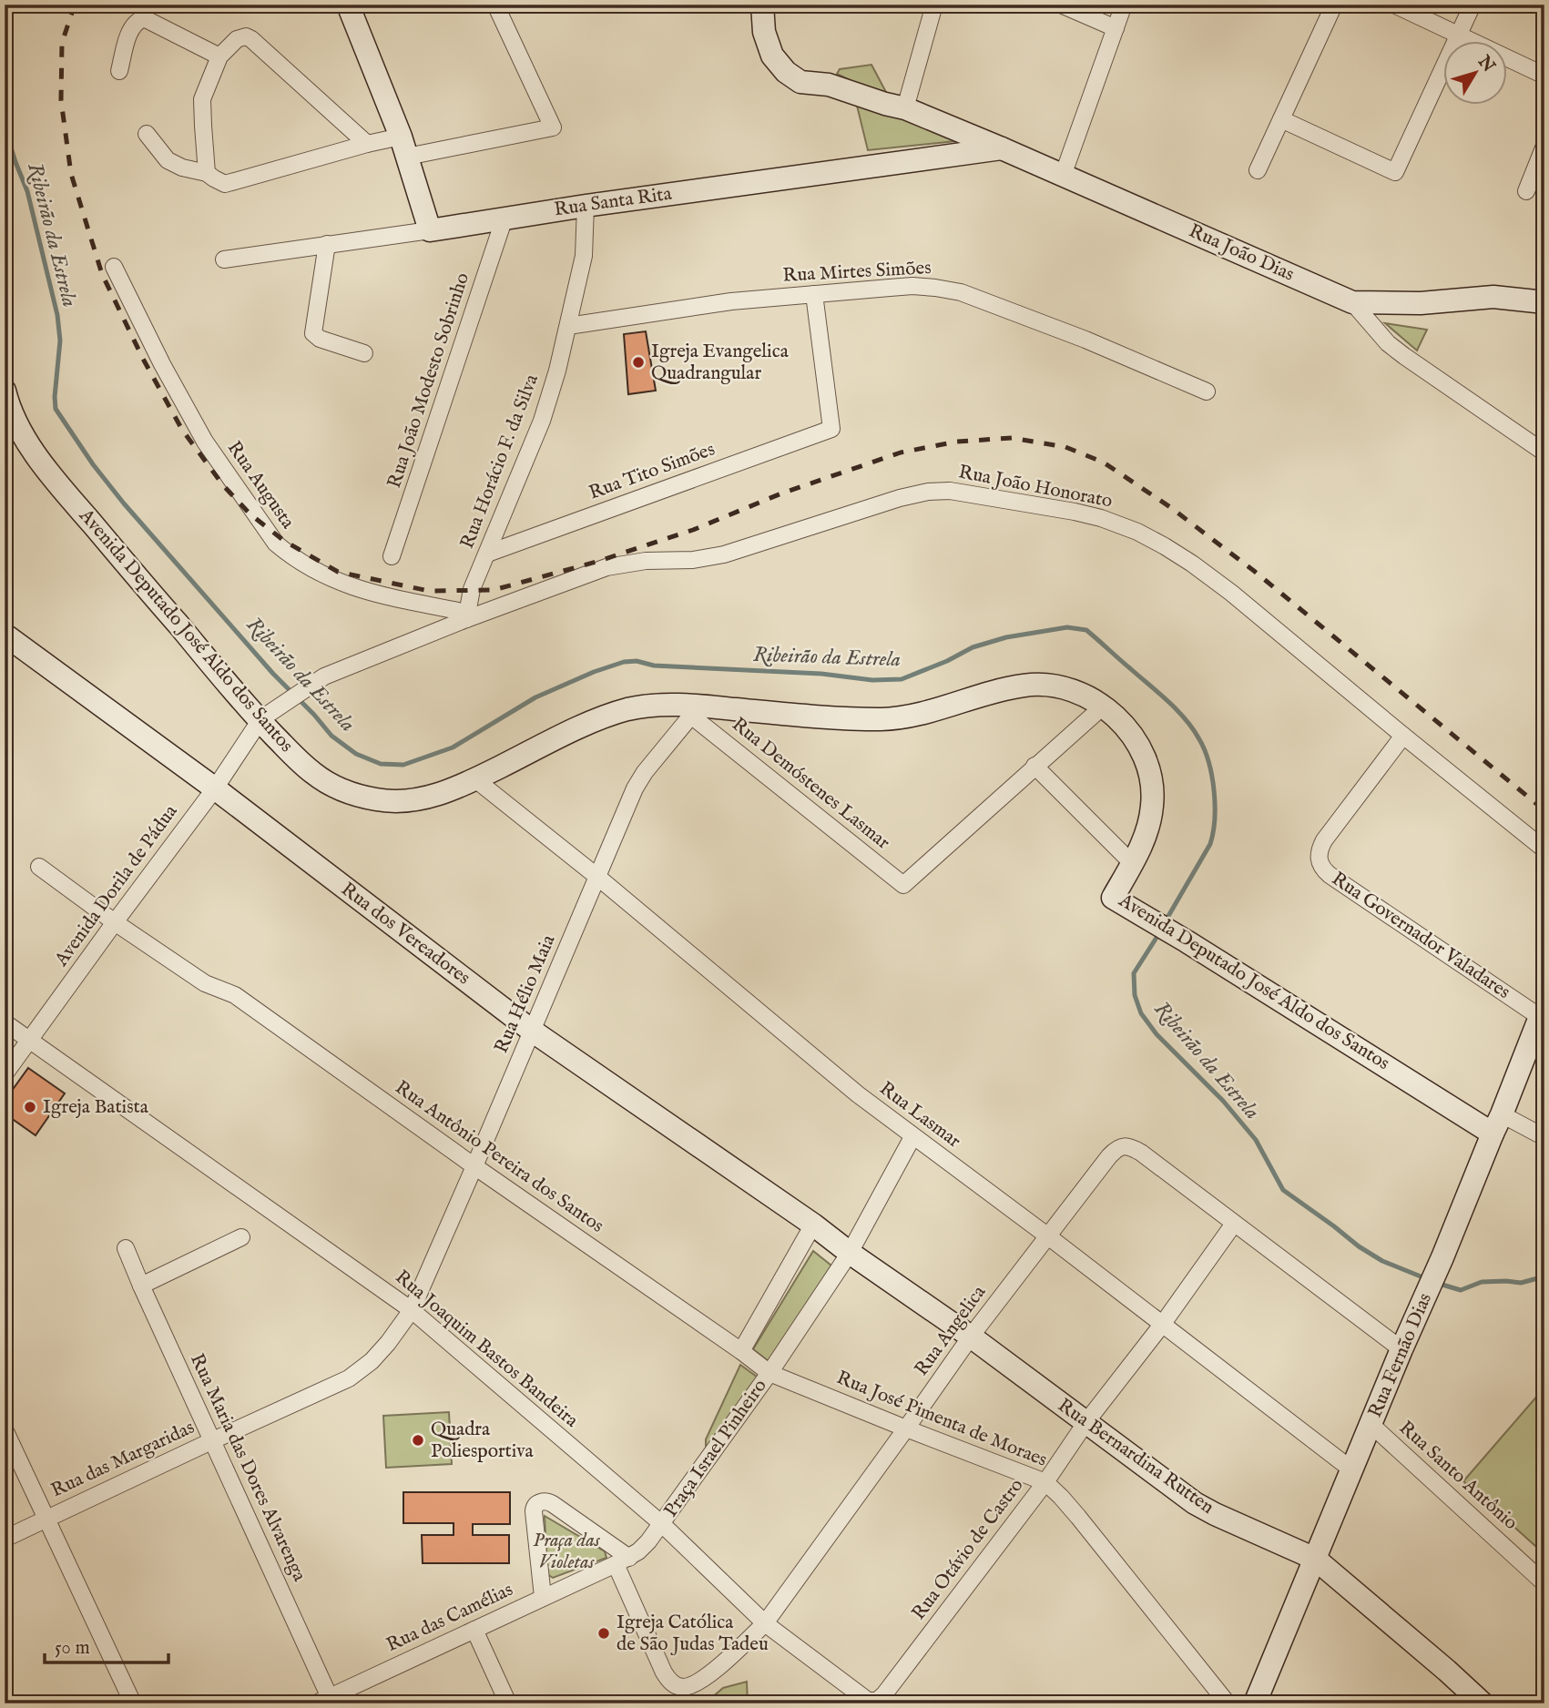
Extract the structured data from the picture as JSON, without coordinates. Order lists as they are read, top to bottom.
{
  "streets": {
    "street": [
      "Rua Santa Rita",
      "Rua João Dias",
      "Rua Mirtes Simões",
      "Rua João Modesto Sobrinho",
      "Rua Horácio F. da Silva",
      "Rua Tito Simões",
      "Rua Augusta",
      "Rua João Honorato",
      "Avenida Deputado José Aldo dos Santos",
      "Rua Demóstenes Lasmar",
      "Avenida Dorila de Pádua",
      "Rua dos Vereadores",
      "Rua Governador Valadares",
      "Rua Hélio Maia",
      "Rua Lasmar",
      "Rua Antônio Pereira dos Santos",
      "Rua Angelica",
      "Rua Joaquim Bastos Bandeira",
      "Rua Fernão Dias",
      "Rua José Pimenta de Moraes",
      "Praça Israel Pinheiro",
      "Rua Bernardina Rutten",
      "Rua das Margaridas",
      "Rua Maria das Dores Alvarenga",
      "Rua Santo Antônio",
      "Rua Otávio de Castro",
      "Rua das Camélias"
    ]
  },
  "crossings": [
    ["Rua Santa Rita", "Rua João Dias"],
    ["Rua Santa Rita", "Rua João Modesto Sobrinho"],
    ["Rua Santa Rita", "Rua Horácio F. da Silva"],
    ["Rua Mirtes Simões", "Rua Horácio F. da Silva"],
    ["Rua Mirtes Simões", "Rua Tito Simões"],
    ["Rua Horácio F. da Silva", "Rua Tito Simões"],
    ["Rua Horácio F. da Silva", "Rua Augusta"],
    ["Rua Horácio F. da Silva", "Rua João Honorato"],
    ["Rua Augusta", "Rua João Honorato"],
    ["Rua João Honorato", "Avenida Deputado José Aldo dos Santos"],
    ["Rua João Honorato", "Avenida Dorila de Pádua"],
    ["Rua João Honorato", "Rua Governador Valadares"],
    ["Avenida Deputado José Aldo dos Santos", "Rua Demóstenes Lasmar"],
    ["Avenida Deputado José Aldo dos Santos", "Avenida Dorila de Pádua"],
    ["Avenida Deputado José Aldo dos Santos", "Rua Hélio Maia"],
    ["Avenida Deputado José Aldo dos Santos", "Rua Lasmar"],
    ["Avenida Deputado José Aldo dos Santos", "Rua Fernão Dias"],
    ["Rua Demóstenes Lasmar", "Rua Hélio Maia"],
    ["Avenida Dorila de Pádua", "Rua dos Vereadores"],
    ["Avenida Dorila de Pádua", "Rua Antônio Pereira dos Santos"],
    ["Avenida Dorila de Pádua", "Rua Joaquim Bastos Bandeira"],
    ["Rua dos Vereadores", "Rua Hélio Maia"],
    ["Rua dos Vereadores", "Praça Israel Pinheiro"],
    ["Rua Governador Valadares", "Rua Fernão Dias"],
    ["Rua Hélio Maia", "Rua Lasmar"],
    ["Rua Hélio Maia", "Rua Antônio Pereira dos Santos"],
    ["Rua Hélio Maia", "Rua Joaquim Bastos Bandeira"],
    ["Rua Hélio Maia", "Rua das Margaridas"],
    ["Rua Lasmar", "Rua Angelica"],
    ["Rua Lasmar", "Rua Fernão Dias"],
    ["Rua Lasmar", "Praça Israel Pinheiro"],
    ["Rua Lasmar", "Rua Otávio de Castro"],
    ["Rua Antônio Pereira dos Santos", "Praça Israel Pinheiro"],
    ["Rua Angelica", "Rua Joaquim Bastos Bandeira"],
    ["Rua Angelica", "Rua José Pimenta de Moraes"],
    ["Rua Angelica", "Rua Bernardina Rutten"],
    ["Rua Angelica", "Rua Otávio de Castro"],
    ["Rua Angelica", "Rua das Camélias"],
    ["Rua Joaquim Bastos Bandeira", "Praça Israel Pinheiro"],
    ["Rua Joaquim Bastos Bandeira", "Rua das Margaridas"],
    ["Rua Joaquim Bastos Bandeira", "Rua Otávio de Castro"],
    ["Rua Joaquim Bastos Bandeira", "Rua das Camélias"],
    ["Rua Fernão Dias", "Rua Bernardina Rutten"],
    ["Rua Fernão Dias", "Rua Santo Antônio"],
    ["Rua José Pimenta de Moraes", "Praça Israel Pinheiro"],
    ["Rua José Pimenta de Moraes", "Rua Otávio de Castro"],
    ["Praça Israel Pinheiro", "Rua Bernardina Rutten"],
    ["Praça Israel Pinheiro", "Rua das Camélias"],
    ["Rua Bernardina Rutten", "Rua Otávio de Castro"],
    ["Rua das Margaridas", "Rua Maria das Dores Alvarenga"],
    ["Rua Maria das Dores Alvarenga", "Rua das Camélias"]
  ],
  "water": ["Ribeirão da Estrela"],
  "parks": ["Praça das Violetas"],
  "places": [
    "Igreja Evangelica Quadrangular",
    "Igreja Batista",
    "Quadra Poliesportiva",
    "Igreja Católica de São Judas Tadeu"
  ],
  "scale_bar": "50 m",
  "north": "top right"
}
